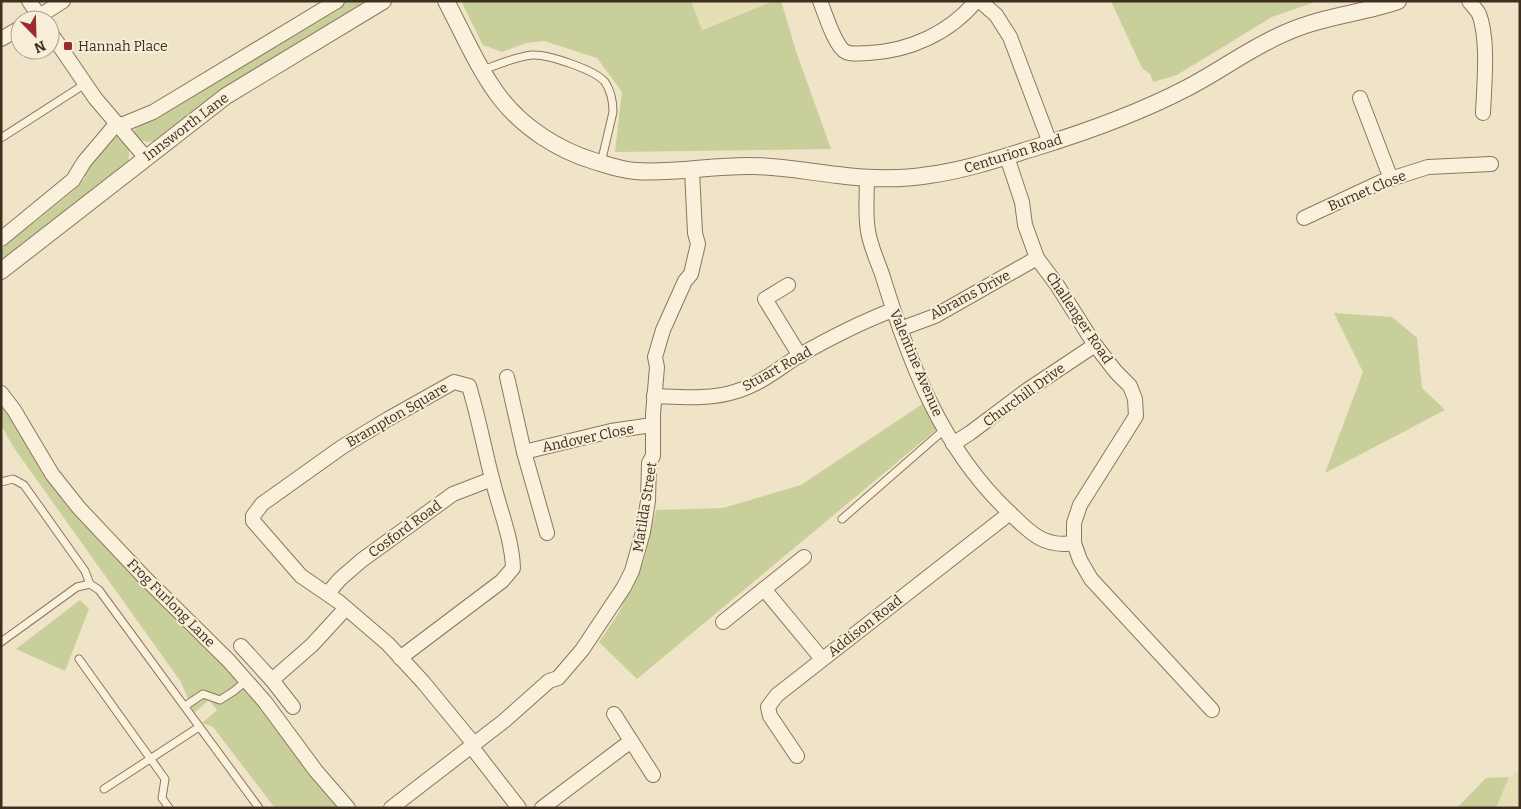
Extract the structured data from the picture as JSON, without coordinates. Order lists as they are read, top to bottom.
{
  "streets": {
    "street": [
      "Innsworth Lane",
      "Centurion Road",
      "Burnet Close",
      "Abrams Drive",
      "Challenger Road",
      "Valentine Avenue",
      "Stuart Road",
      "Churchill Drive",
      "Brampton Square",
      "Andover Close",
      "Matilda Street",
      "Cosford Road",
      "Frog Furlong Lane",
      "Addison Road"
    ]
  },
  "crossings": [
    ["Centurion Road", "Challenger Road"],
    ["Centurion Road", "Valentine Avenue"],
    ["Centurion Road", "Matilda Street"],
    ["Abrams Drive", "Challenger Road"],
    ["Abrams Drive", "Valentine Avenue"],
    ["Challenger Road", "Valentine Avenue"],
    ["Challenger Road", "Churchill Drive"],
    ["Valentine Avenue", "Stuart Road"],
    ["Valentine Avenue", "Churchill Drive"],
    ["Valentine Avenue", "Addison Road"],
    ["Stuart Road", "Matilda Street"],
    ["Brampton Square", "Matilda Street"],
    ["Brampton Square", "Cosford Road"],
    ["Andover Close", "Matilda Street"]
  ],
  "places": {
    "transit": ["Hannah Place"]
  },
  "north": "bottom right"
}
